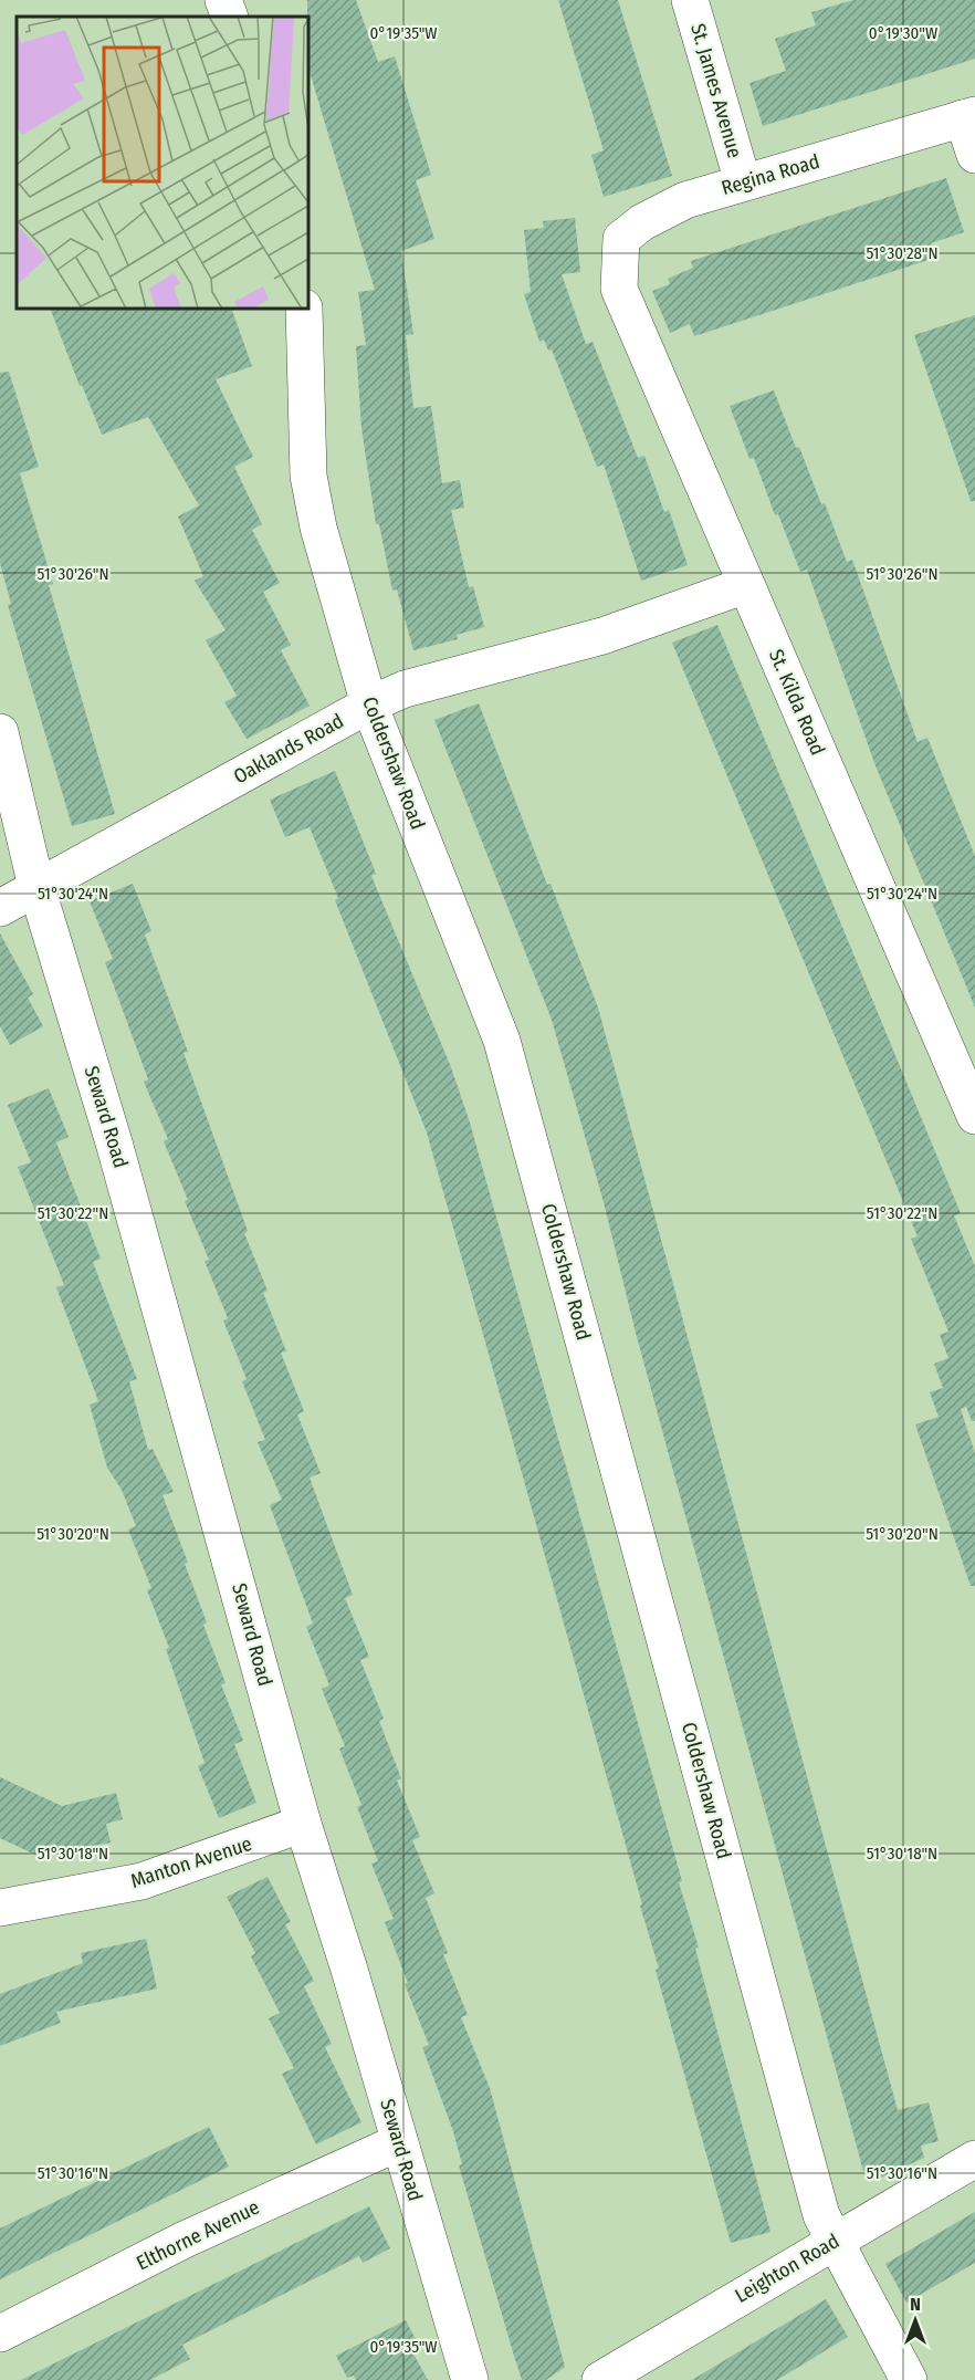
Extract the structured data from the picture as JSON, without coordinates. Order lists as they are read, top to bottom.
{
  "streets": {
    "street": [
      "St. James Avenue",
      "Regina Road",
      "St. Kilda Road",
      "Oaklands Road",
      "Coldershaw Road",
      "Seward Road",
      "Manton Avenue",
      "Elthorne Avenue",
      "Leighton Road"
    ]
  },
  "crossings": [
    ["St. James Avenue", "Regina Road"],
    ["Regina Road", "St. Kilda Road"],
    ["St. Kilda Road", "Oaklands Road"],
    ["Oaklands Road", "Coldershaw Road"],
    ["Oaklands Road", "Seward Road"],
    ["Coldershaw Road", "Leighton Road"],
    ["Seward Road", "Manton Avenue"],
    ["Seward Road", "Elthorne Avenue"]
  ],
  "north": "top",
  "coordinates": [
    "0°19'35\"W",
    "0°19'30\"W",
    "51°30'28\"N",
    "51°30'26\"N",
    "51°30'24\"N",
    "51°30'22\"N",
    "51°30'20\"N",
    "51°30'18\"N",
    "51°30'16\"N"
  ]
}
